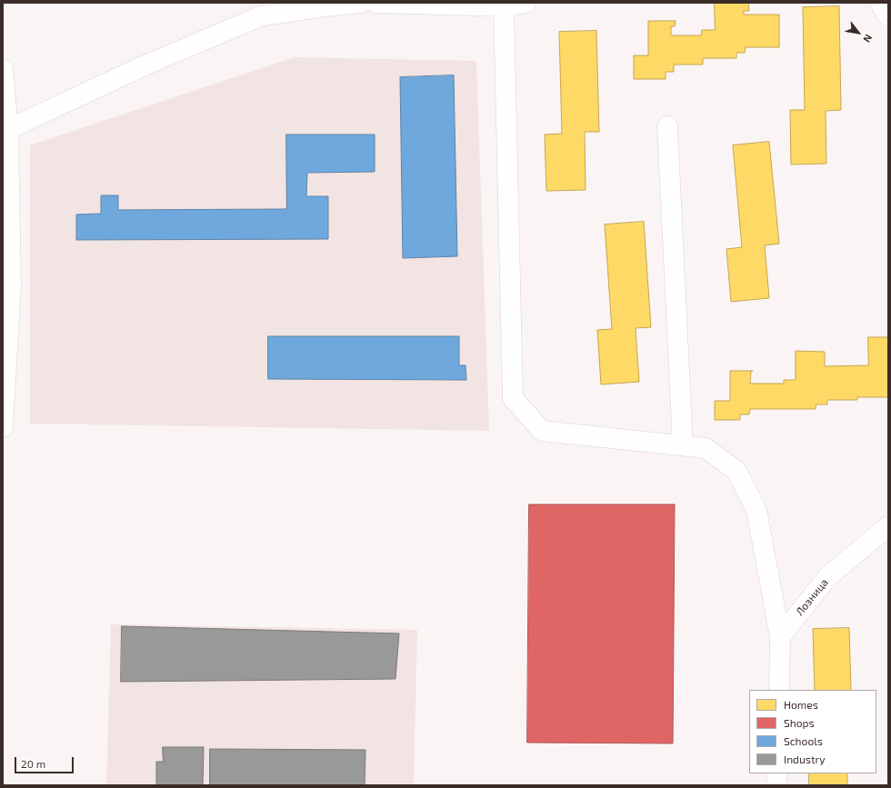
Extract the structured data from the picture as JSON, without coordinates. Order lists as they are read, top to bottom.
{
  "streets": {
    "street": ["Лозница"]
  },
  "legend": [
    "Homes",
    "Shops",
    "Schools",
    "Industry"
  ],
  "scale_bar": "20 m",
  "north": "bottom right"
}
